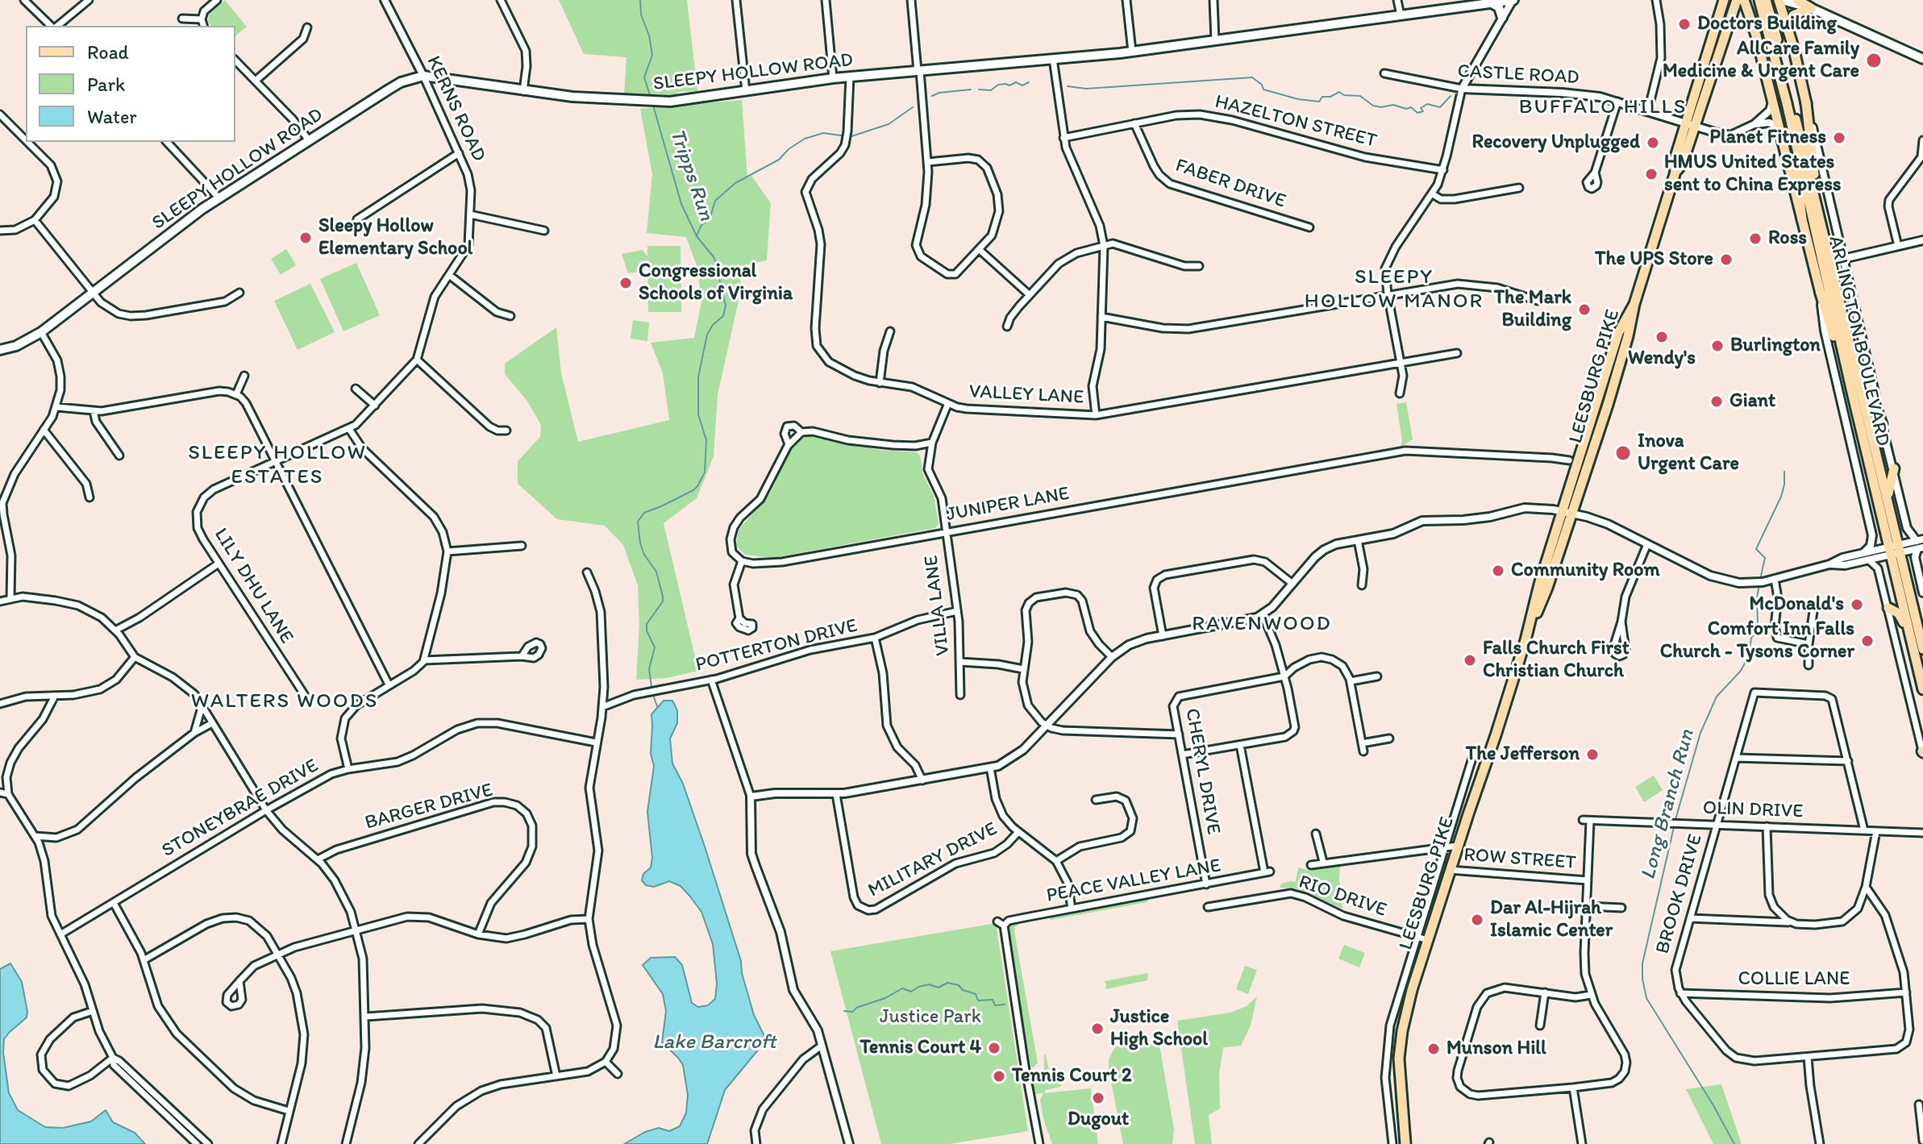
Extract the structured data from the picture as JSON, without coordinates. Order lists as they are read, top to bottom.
{
  "streets": {
    "main road": ["SLEEPY HOLLOW ROAD", "ARLINGTON BOULEVARD", "LEESBURG PIKE"],
    "street": [
      "CASTLE ROAD",
      "KERNS ROAD",
      "HAZELTON STREET",
      "FABER DRIVE",
      "VALLEY LANE",
      "JUNIPER LANE",
      "LILY DHU LANE",
      "VILLA LANE",
      "POTTERTON DRIVE",
      "CHERYL DRIVE",
      "BARGER DRIVE",
      "STONEYBRAE DRIVE",
      "OLIN DRIVE",
      "ROW STREET",
      "MILITARY DRIVE",
      "PEACE VALLEY LANE",
      "BROOK DRIVE",
      "RIO DRIVE",
      "COLLIE LANE"
    ]
  },
  "crossings": [
    ["SLEEPY HOLLOW ROAD", "KERNS ROAD"],
    ["SLEEPY HOLLOW ROAD", "VALLEY LANE"],
    ["CASTLE ROAD", "LEESBURG PIKE"],
    ["KERNS ROAD", "LILY DHU LANE"],
    ["HAZELTON STREET", "FABER DRIVE"],
    ["LEESBURG PIKE", "ROW STREET"],
    ["LEESBURG PIKE", "RIO DRIVE"],
    ["VALLEY LANE", "VILLA LANE"],
    ["JUNIPER LANE", "VILLA LANE"],
    ["VILLA LANE", "POTTERTON DRIVE"],
    ["CHERYL DRIVE", "PEACE VALLEY LANE"],
    ["OLIN DRIVE", "BROOK DRIVE"],
    ["BROOK DRIVE", "COLLIE LANE"]
  ],
  "districts": [
    "BUFFALO HILLS",
    "SLEEPY HOLLOW MANOR",
    "SLEEPY HOLLOW ESTATES",
    "RAVENWOOD",
    "WALTERS WOODS"
  ],
  "water": ["Tripps Run", "Long Branch Run", "Lake Barcroft"],
  "parks": ["Justice Park"],
  "places": [
    "Doctors Building",
    "AllCare Family Medicine & Urgent Care",
    "Planet Fitness",
    "Recovery Unplugged",
    "HMUS United States sent to China Express",
    "Sleepy Hollow Elementary School",
    "Ross",
    "The UPS Store",
    "Congressional Schools of Virginia",
    "The Mark Building",
    "Wendy's",
    "Burlington",
    "Giant",
    "Inova Urgent Care",
    "Community Room",
    "McDonald's",
    "Comfort Inn Falls Church - Tysons Corner",
    "Falls Church First Christian Church",
    "The Jefferson",
    "Dar Al-Hijrah Islamic Center",
    "Justice High School",
    "Tennis Court 4",
    "Munson Hill",
    "Tennis Court 2",
    "Dugout"
  ],
  "legend": ["Road", "Park", "Water"]
}
